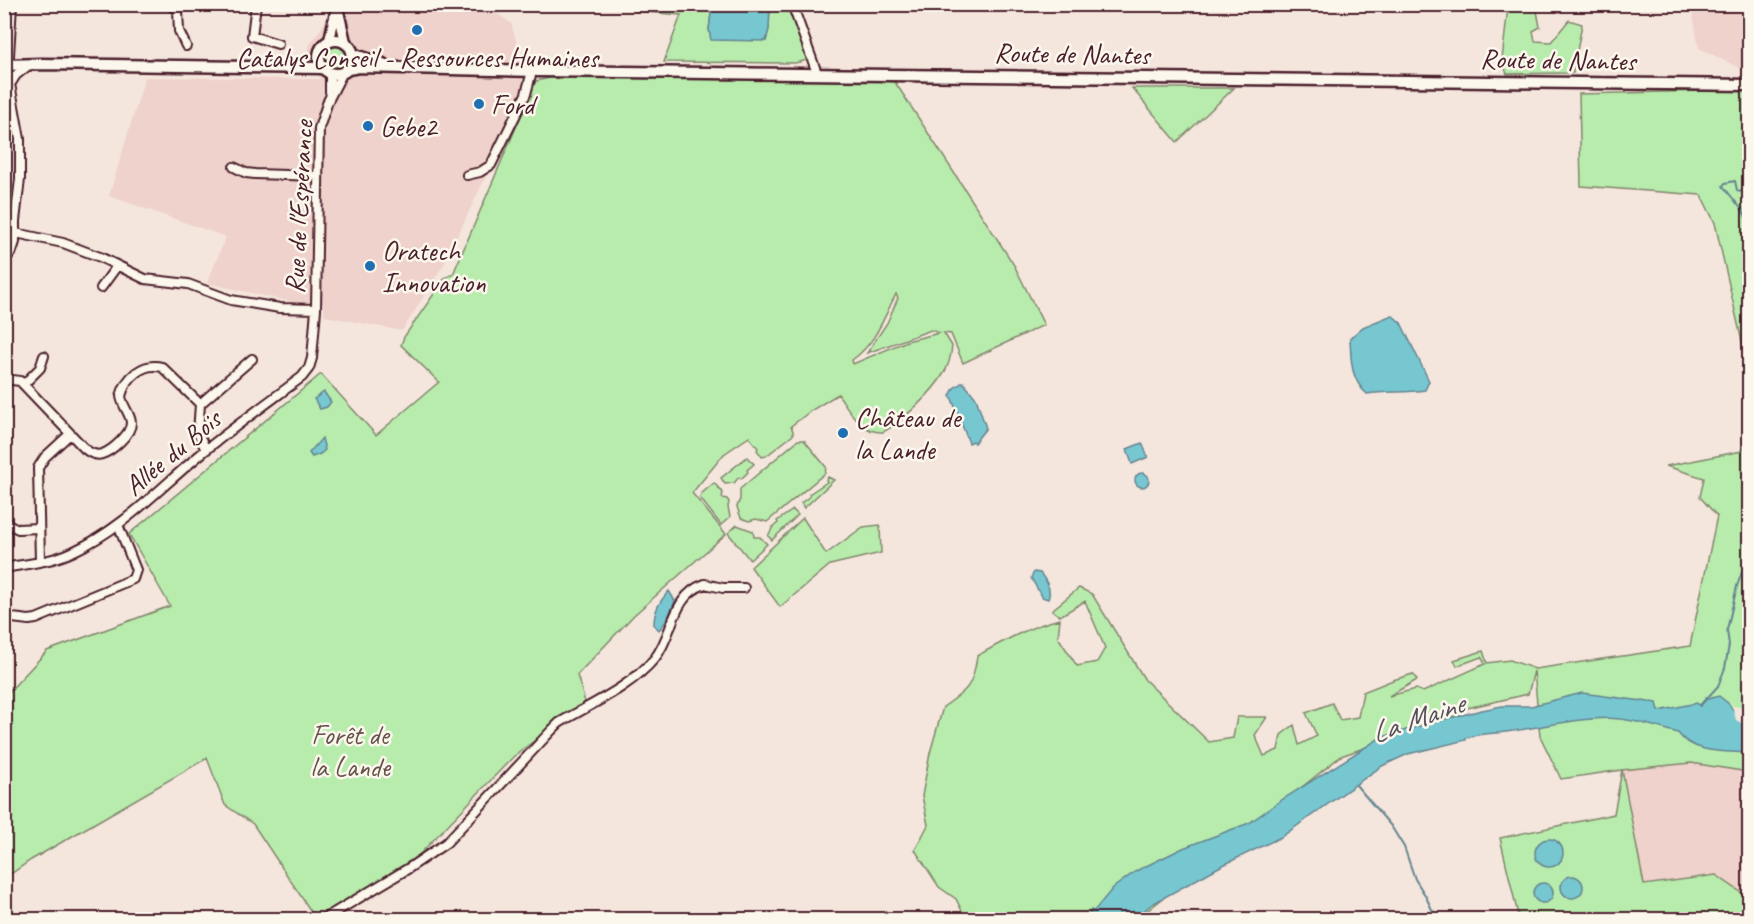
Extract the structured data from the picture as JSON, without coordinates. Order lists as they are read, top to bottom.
{
  "streets": {
    "main road": ["Route de Nantes"],
    "street": ["Rue de l'Espérance", "Allée du Bois"]
  },
  "crossings": [
    ["Route de Nantes", "Rue de l'Espérance"],
    ["Rue de l'Espérance", "Allée du Bois"]
  ],
  "water": ["La Maine"],
  "parks": ["Forêt de la Lande"],
  "places": [
    "Catalys Conseil - Ressources Humaines",
    "Ford",
    "Gebe2",
    "Oratech Innovation",
    "Château de la Lande"
  ]
}
